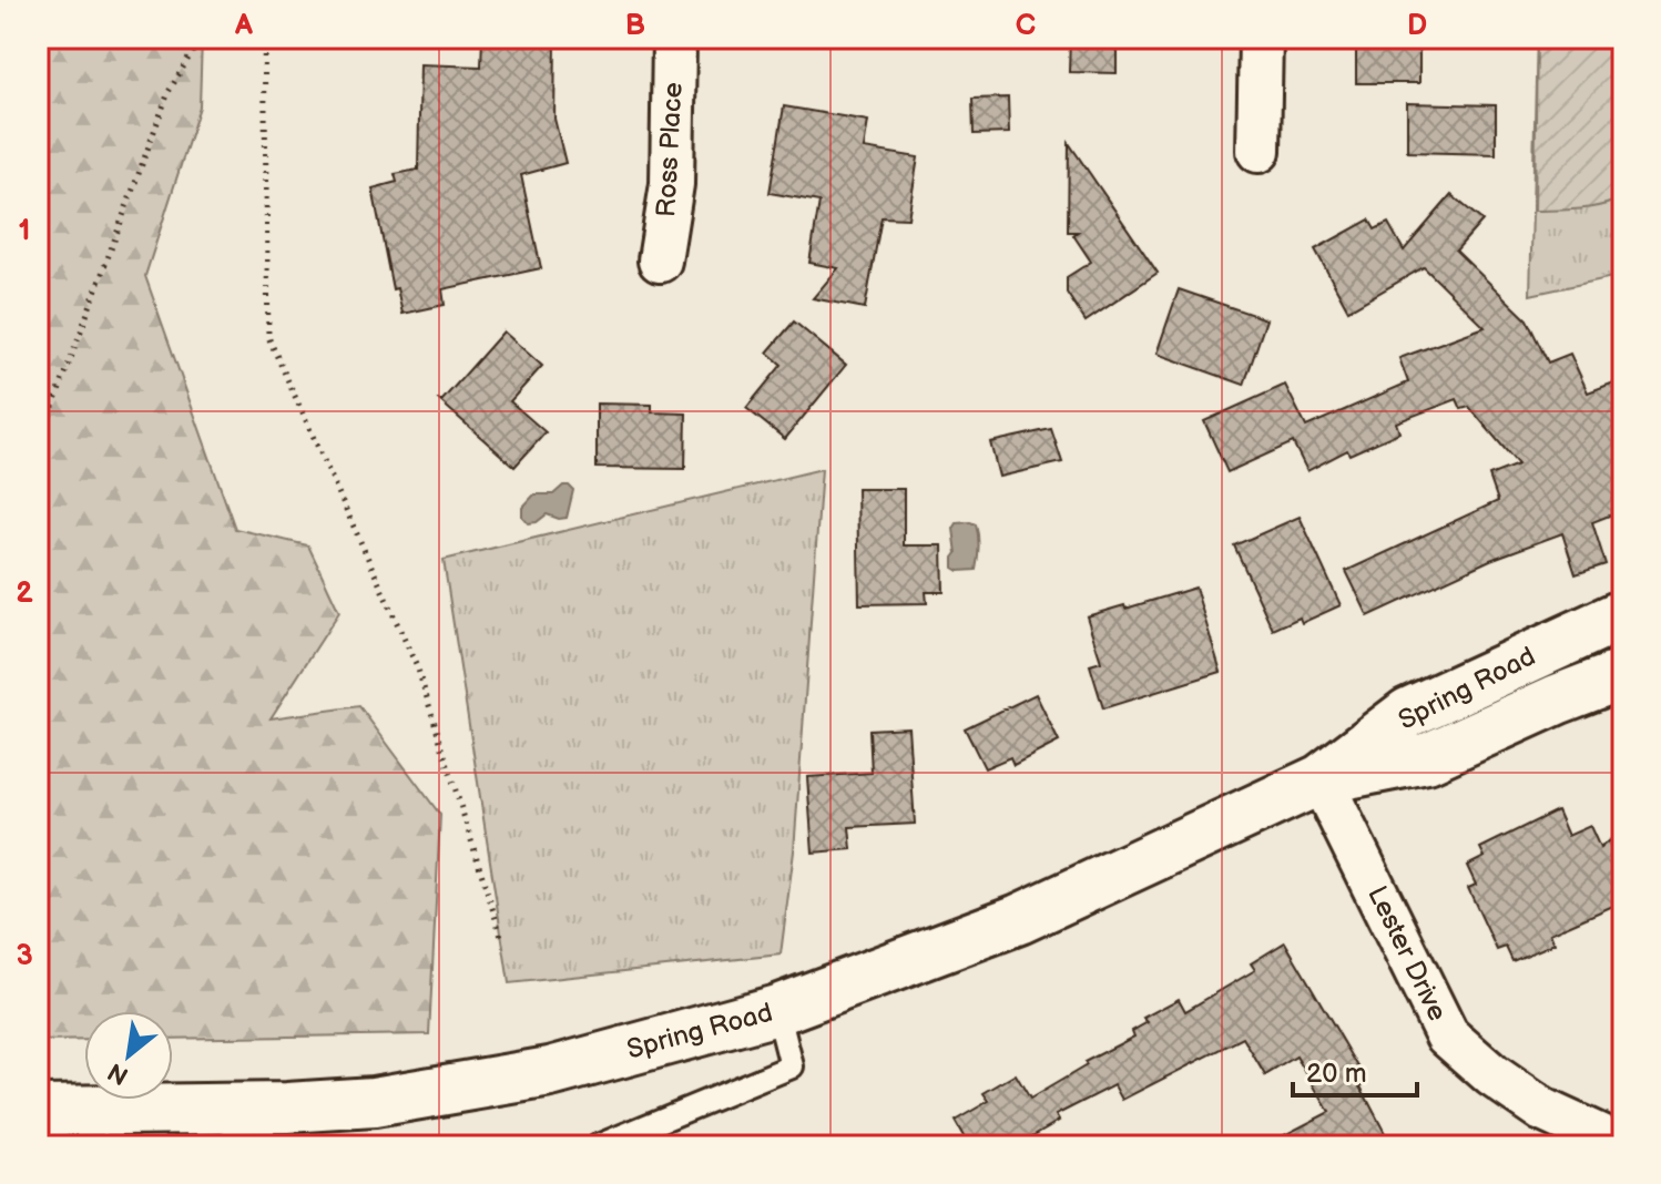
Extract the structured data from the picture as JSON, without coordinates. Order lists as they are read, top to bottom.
{
  "streets": {
    "main road": ["Spring Road"],
    "street": ["Ross Place", "Lester Drive"]
  },
  "crossings": [
    ["Spring Road", "Lester Drive"]
  ],
  "scale_bar": "20 m",
  "north": "bottom left",
  "grid": {
    "columns": [
      "A",
      "B",
      "C",
      "D"
    ],
    "rows": ["1", "2", "3"]
  }
}
